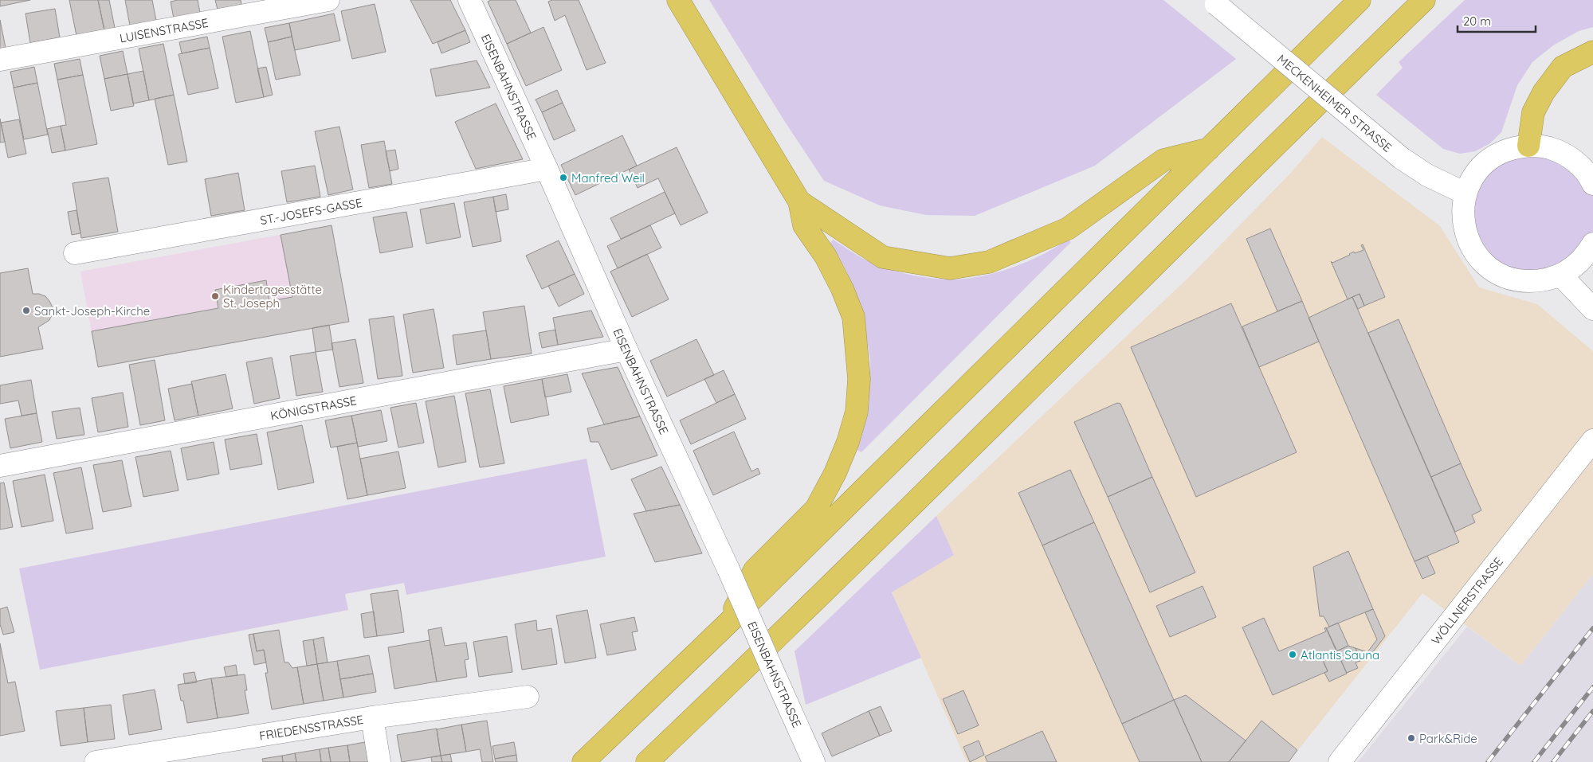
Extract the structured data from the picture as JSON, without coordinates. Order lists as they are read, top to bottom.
{
  "streets": {
    "street": [
      "LUISENSTRASSE",
      "EISENBAHNSTRASSE",
      "MECKENHEIMER STRASSE",
      "ST.-JOSEFS-GASSE",
      "KÖNIGSTRASSE",
      "WÖLLNERSTRASSE",
      "FRIEDENSSTRASSE"
    ]
  },
  "crossings": [
    ["EISENBAHNSTRASSE", "ST.-JOSEFS-GASSE"],
    ["EISENBAHNSTRASSE", "KÖNIGSTRASSE"]
  ],
  "places": [
    "Manfred Weil",
    "Kindertagesstätte St. Joseph",
    "Sankt-Joseph-Kirche",
    "Atlantis Sauna",
    "Park&Ride"
  ],
  "scale_bar": "20 m"
}
